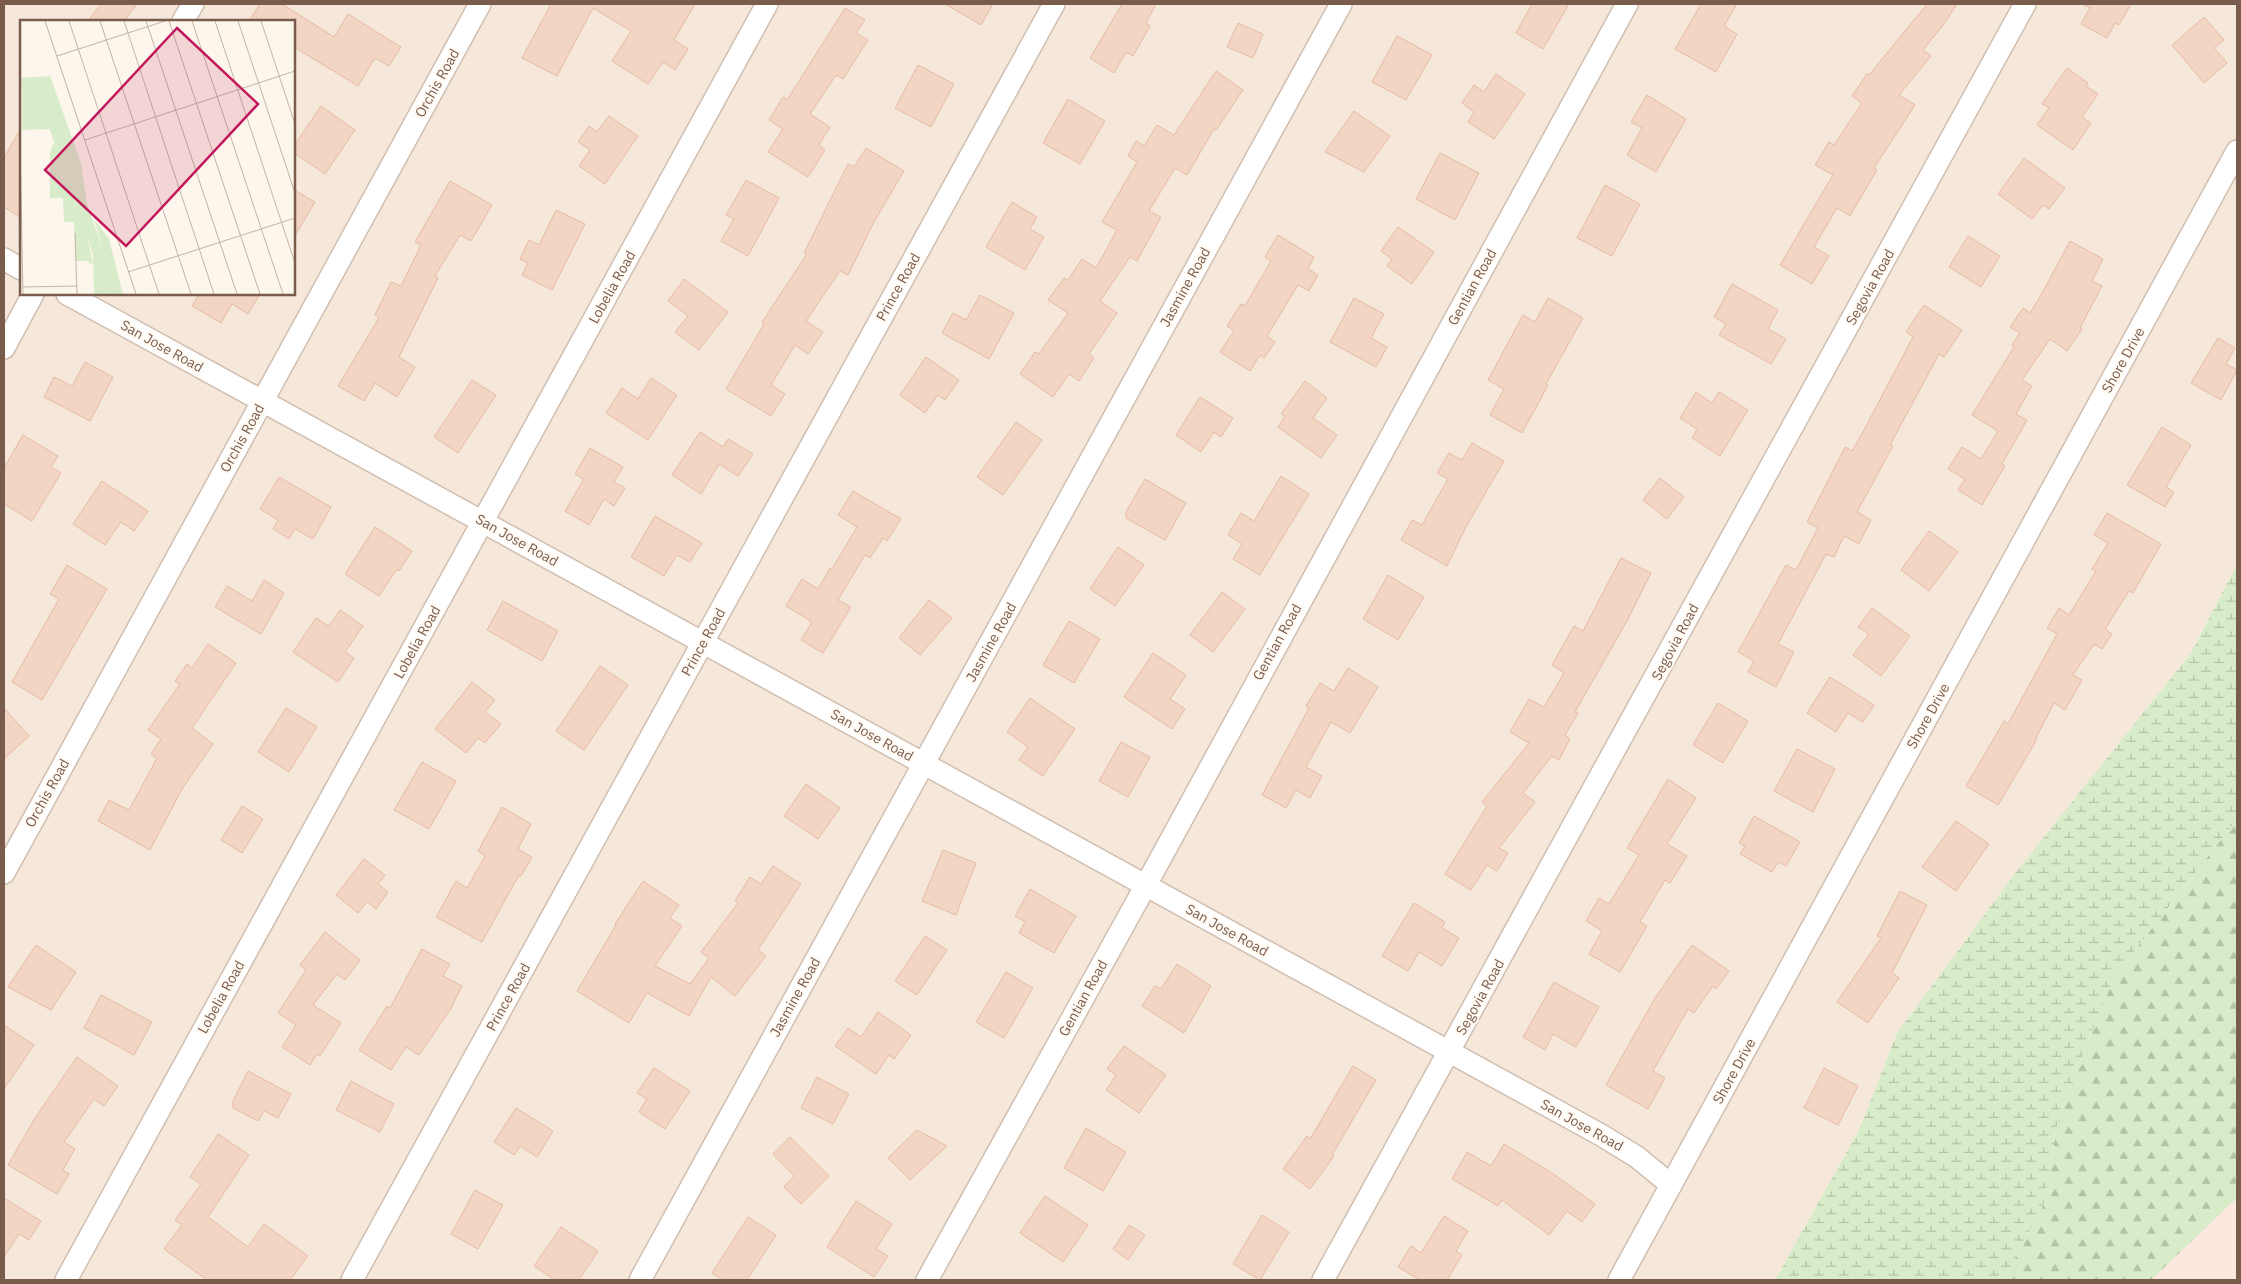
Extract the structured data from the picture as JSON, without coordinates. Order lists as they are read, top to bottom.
{
  "streets": {
    "street": [
      "Orchis Road",
      "Lobelia Road",
      "Prince Road",
      "Jasmine Road",
      "Gentian Road",
      "Segovia Road",
      "San Jose Road",
      "Shore Drive"
    ]
  },
  "crossings": [
    ["Orchis Road", "San Jose Road"],
    ["Lobelia Road", "San Jose Road"],
    ["Prince Road", "San Jose Road"],
    ["Jasmine Road", "San Jose Road"],
    ["Gentian Road", "San Jose Road"],
    ["Segovia Road", "San Jose Road"],
    ["San Jose Road", "Shore Drive"]
  ]
}
